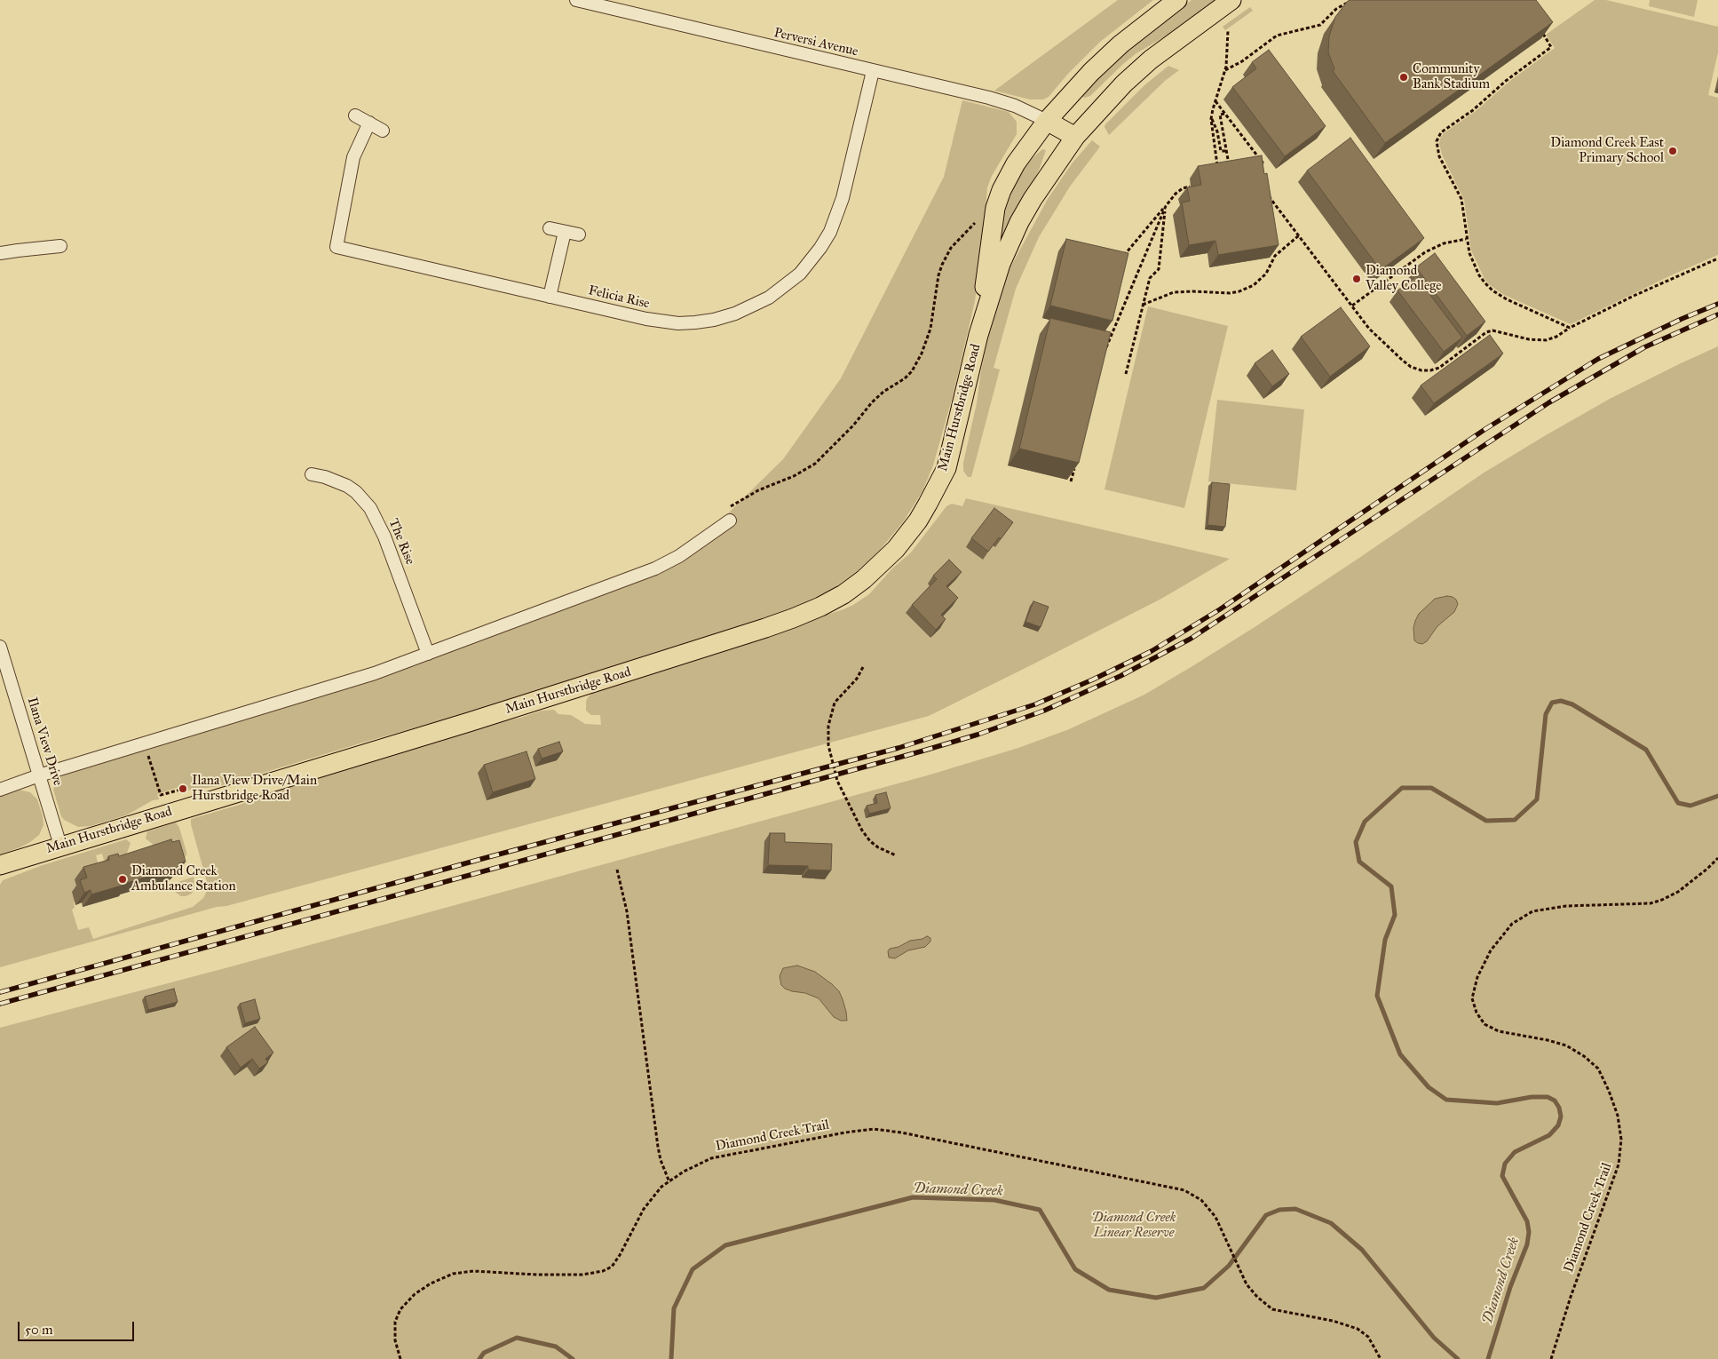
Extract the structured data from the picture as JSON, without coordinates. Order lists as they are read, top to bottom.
{
  "streets": {
    "main road": ["Main Hurstbridge Road"],
    "street": [
      "Perversi Avenue",
      "Felicia Rise",
      "The Rise",
      "Ilana View Drive"
    ],
    "path": ["Diamond Creek Trail"]
  },
  "crossings": [
    ["Perversi Avenue", "Felicia Rise"],
    ["Perversi Avenue", "Main Hurstbridge Road"],
    ["Main Hurstbridge Road", "Ilana View Drive"]
  ],
  "water": ["Diamond Creek"],
  "parks": ["Diamond Creek Linear Reserve"],
  "places": [
    "Community Bank Stadium",
    "Diamond Creek East Primary School",
    "Diamond Valley College",
    "Ilana View Drive/Main Hurstbridge Road",
    "Diamond Creek Ambulance Station"
  ],
  "scale_bar": "50 m"
}
